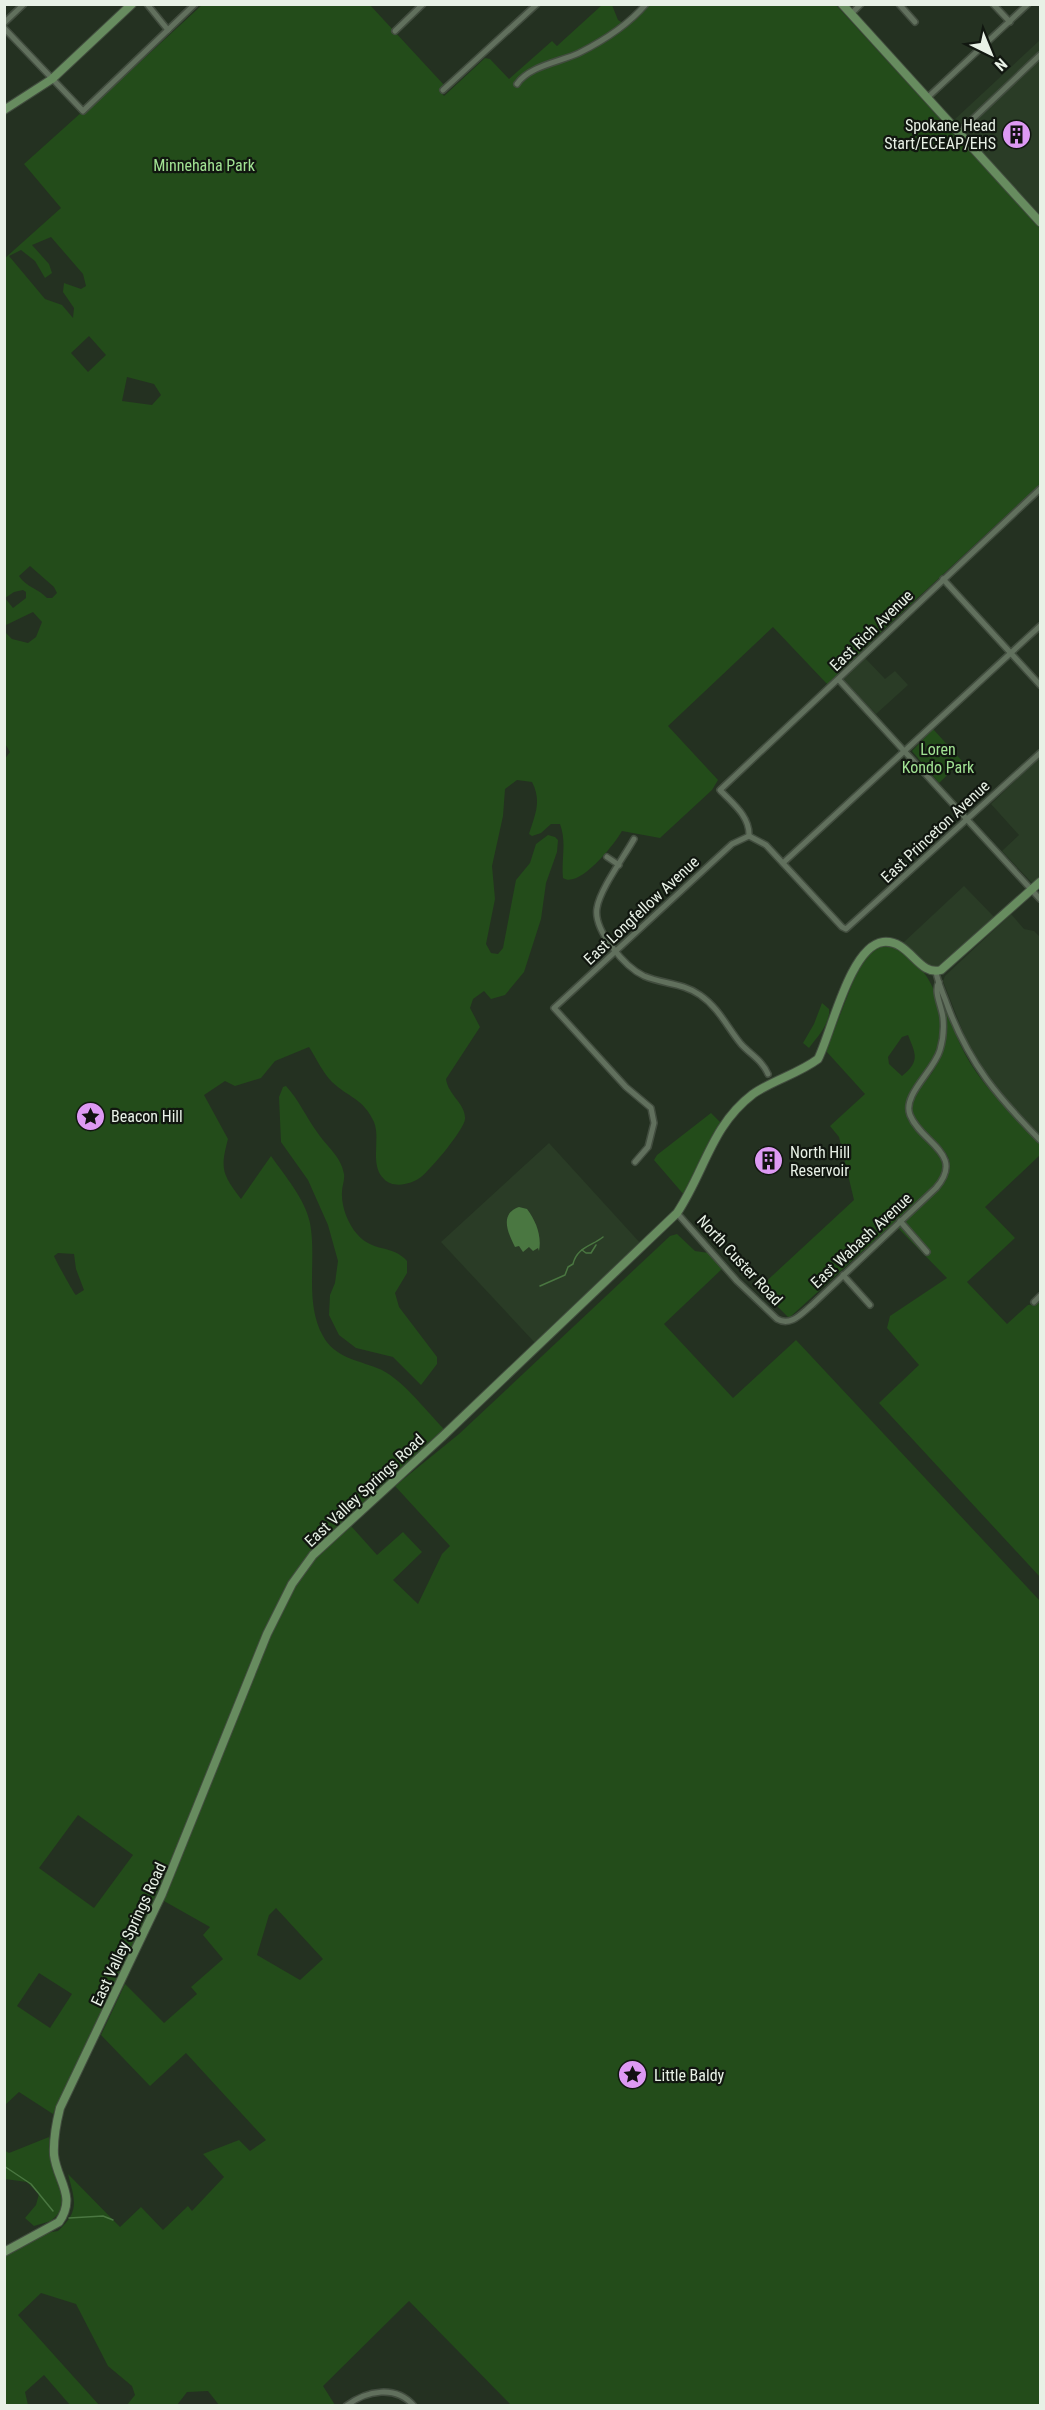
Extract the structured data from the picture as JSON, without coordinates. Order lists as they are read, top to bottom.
{
  "streets": {
    "street": [
      "East Rich Avenue",
      "East Princeton Avenue",
      "East Longfellow Avenue",
      "East Wabash Avenue",
      "North Custer Road",
      "East Valley Springs Road"
    ]
  },
  "crossings": [
    ["East Rich Avenue", "East Longfellow Avenue"],
    ["East Wabash Avenue", "North Custer Road"],
    ["North Custer Road", "East Valley Springs Road"]
  ],
  "parks": ["Minnehaha Park", "Loren Kondo Park"],
  "places": {
    "building": ["Spokane Head Start/ECEAP/EHS", "North Hill Reservoir"],
    "place": ["Beacon Hill", "Little Baldy"]
  },
  "north": "bottom right"
}
